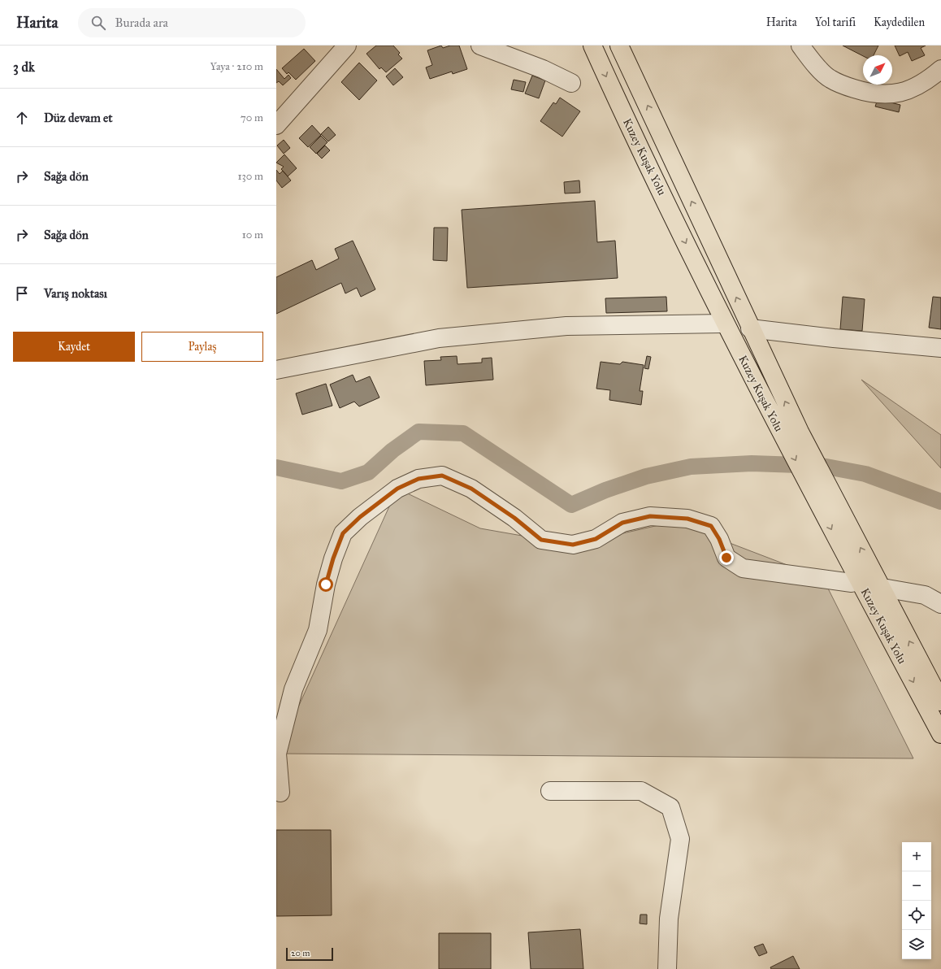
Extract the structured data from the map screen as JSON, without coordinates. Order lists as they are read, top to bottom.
{
  "streets": {
    "main road": ["Kuzey Kuşak Yolu"]
  },
  "scale_bar": "20 m",
  "north": "top right",
  "page": {
    "header": "Harita",
    "search": "Burada ara",
    "nav": ["Harita", "Yol tarifi", "Kaydedilen"],
    "heading": ["3 dk", "Yaya · 210 m"],
    "list": [
      ["Düz devam et", "70 m"],
      ["Sağa dön", "130 m"],
      ["Sağa dön", "10 m"],
      "Varış noktası"
    ],
    "buttons": ["Kaydet", "Paylaş"],
    "map_buttons": ["+", "−"],
    "scale": "20 m"
  }
}
